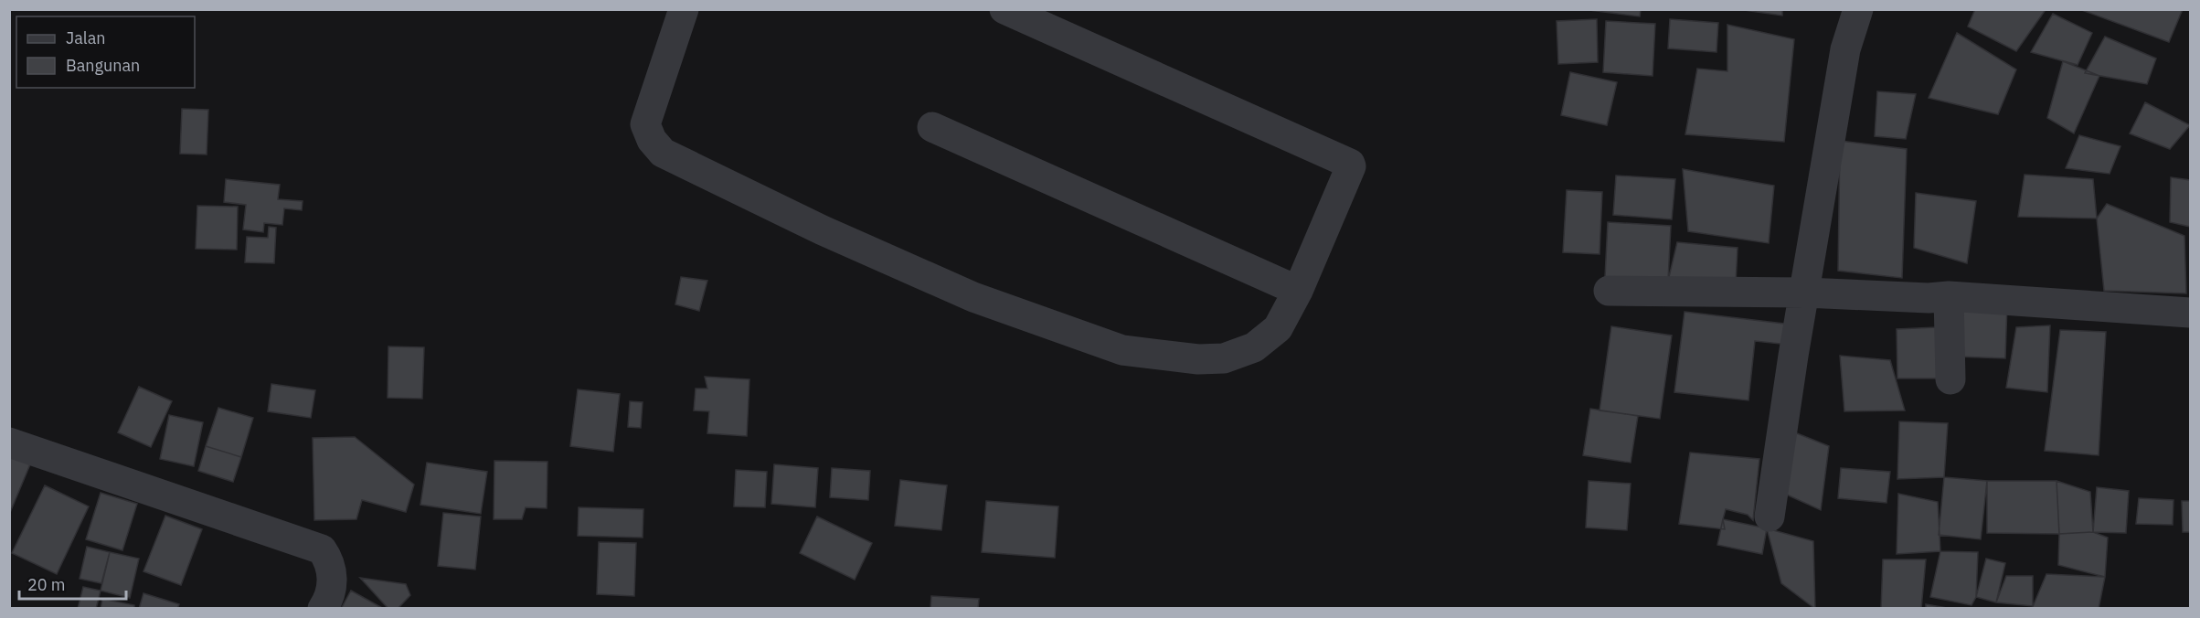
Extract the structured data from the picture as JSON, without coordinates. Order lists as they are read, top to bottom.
{
  "legend": ["Jalan", "Bangunan"],
  "scale_bar": "20 m"
}
